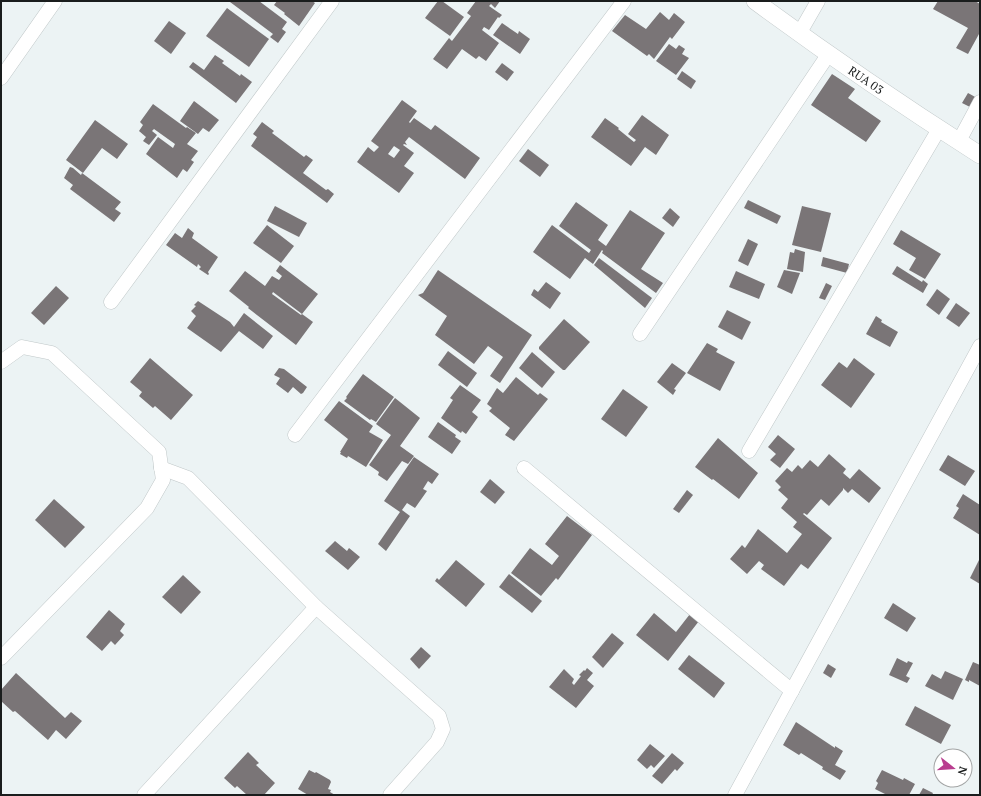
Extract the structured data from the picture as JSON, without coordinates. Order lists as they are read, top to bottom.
{
  "streets": {
    "street": ["RUA 03"]
  },
  "north": "right"
}
